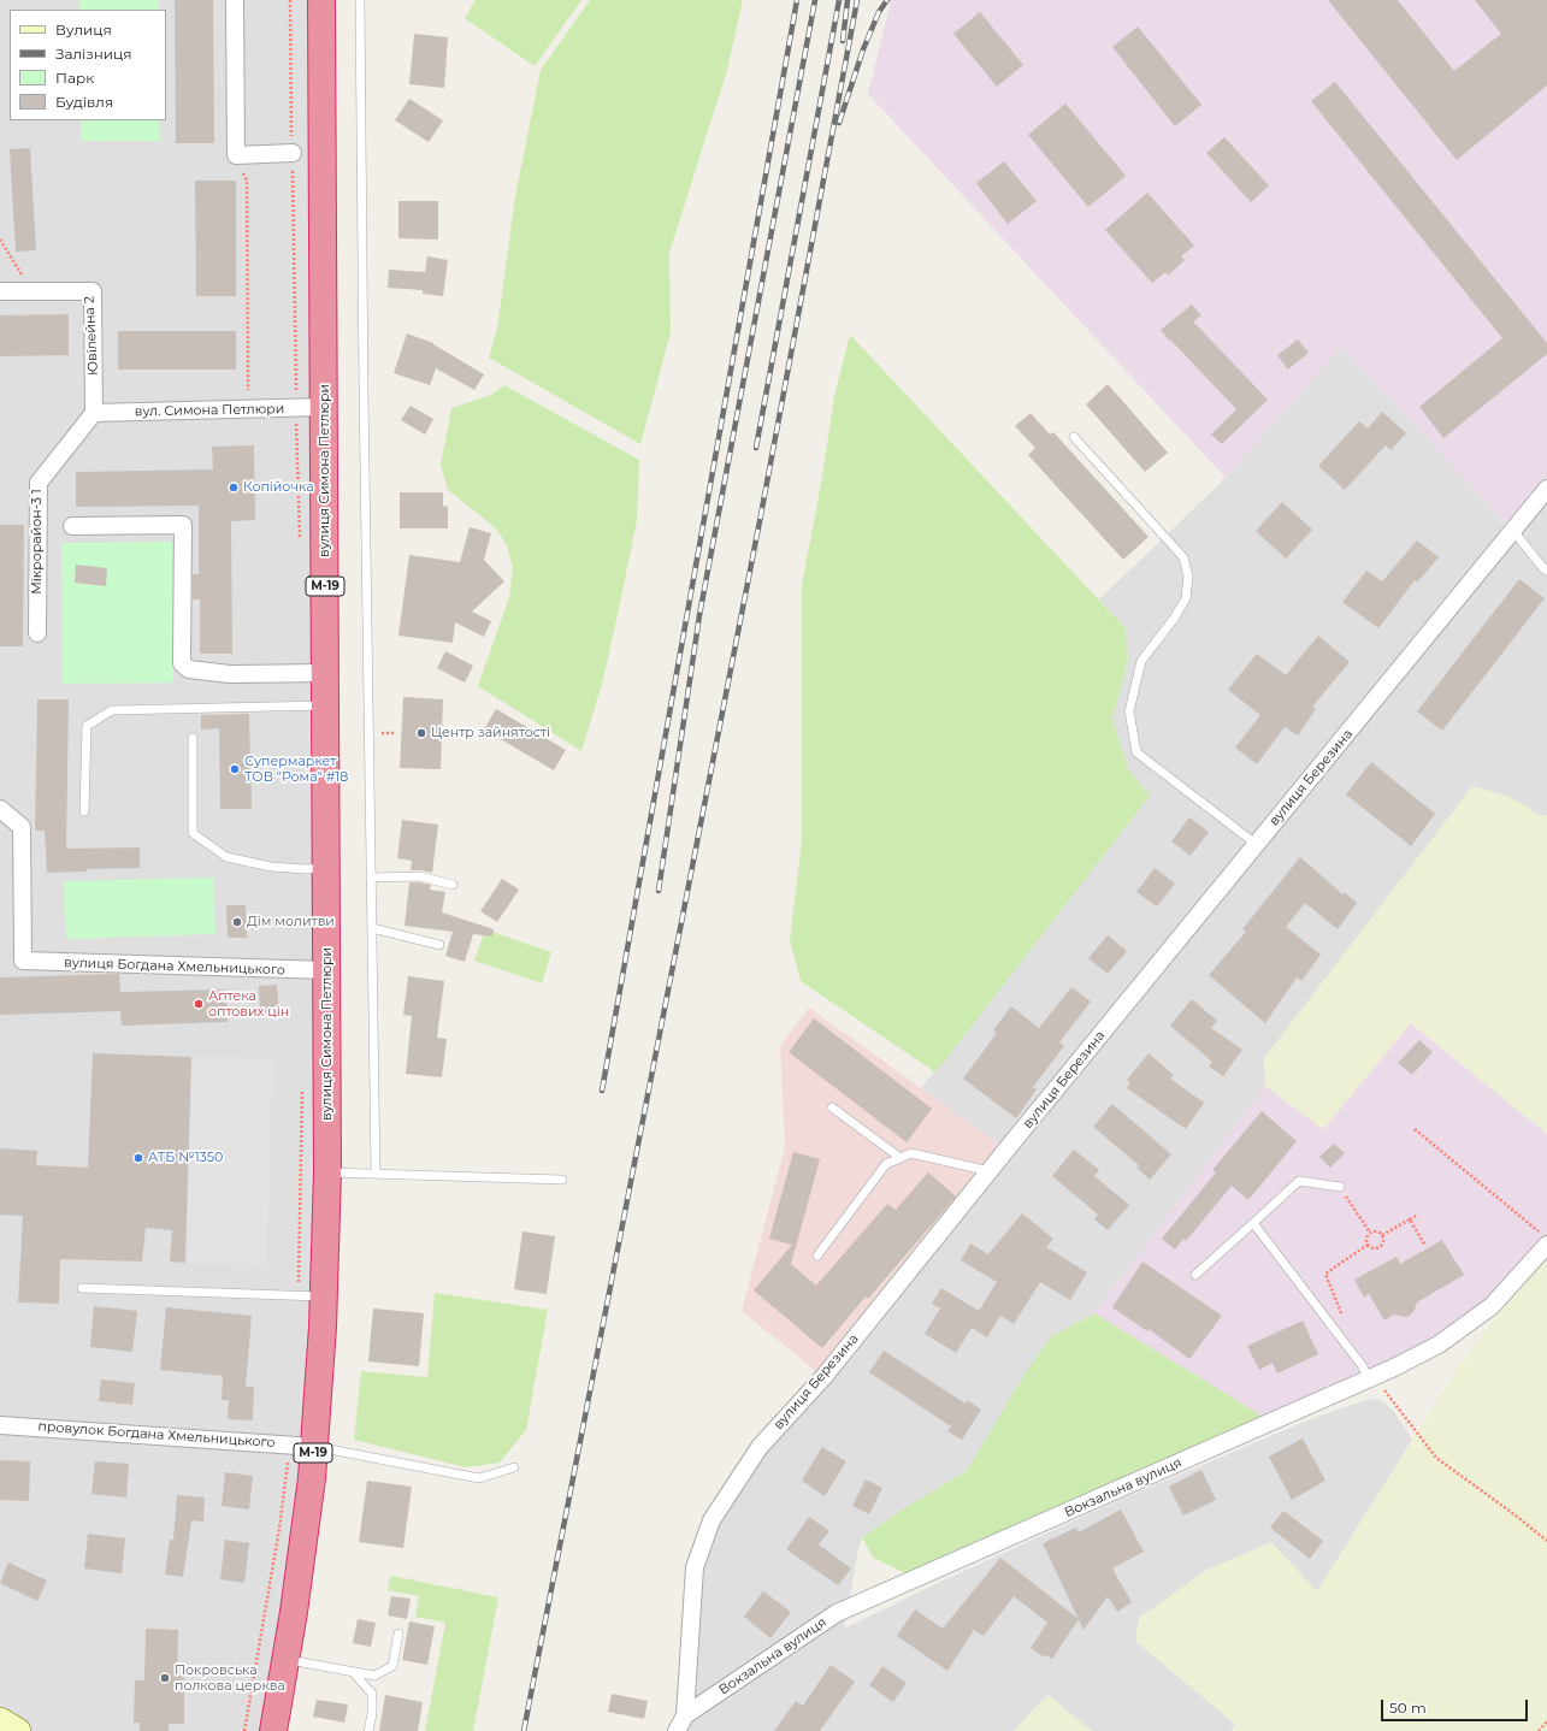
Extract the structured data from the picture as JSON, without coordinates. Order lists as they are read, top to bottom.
{
  "streets": {
    "highway": ["вулиця Симона Петлюри", "М-19"],
    "street": [
      "Ювілейна 2",
      "вул. Симона Петлюри",
      "Мікрорайон-3 1",
      "вулиця Березина",
      "вулиця Богдана Хмельницького",
      "провулок Богдана Хмельницького",
      "Вокзальна вулиця"
    ]
  },
  "crossings": [
    ["Ювілейна 2", "вул. Симона Петлюри"],
    ["Ювілейна 2", "Мікрорайон-3 1"],
    ["вул. Симона Петлюри", "вулиця Симона Петлюри"],
    ["вул. Симона Петлюри", "Мікрорайон-3 1"],
    ["вулиця Симона Петлюри", "М-19"],
    ["вулиця Симона Петлюри", "вулиця Богдана Хмельницького"],
    ["М-19", "провулок Богдана Хмельницького"],
    ["вулиця Березина", "Вокзальна вулиця"]
  ],
  "places": [
    "Копійочка",
    "Центр зайнятості",
    "Супермаркет ТОВ \"Рома\" #18",
    "Дім молитви",
    "Аптека оптових цін",
    "АТБ №1350",
    "Покровська полкова церква"
  ],
  "legend": [
    "Вулиця",
    "Залізниця",
    "Парк",
    "Будівля"
  ],
  "scale_bar": "50 m"
}
